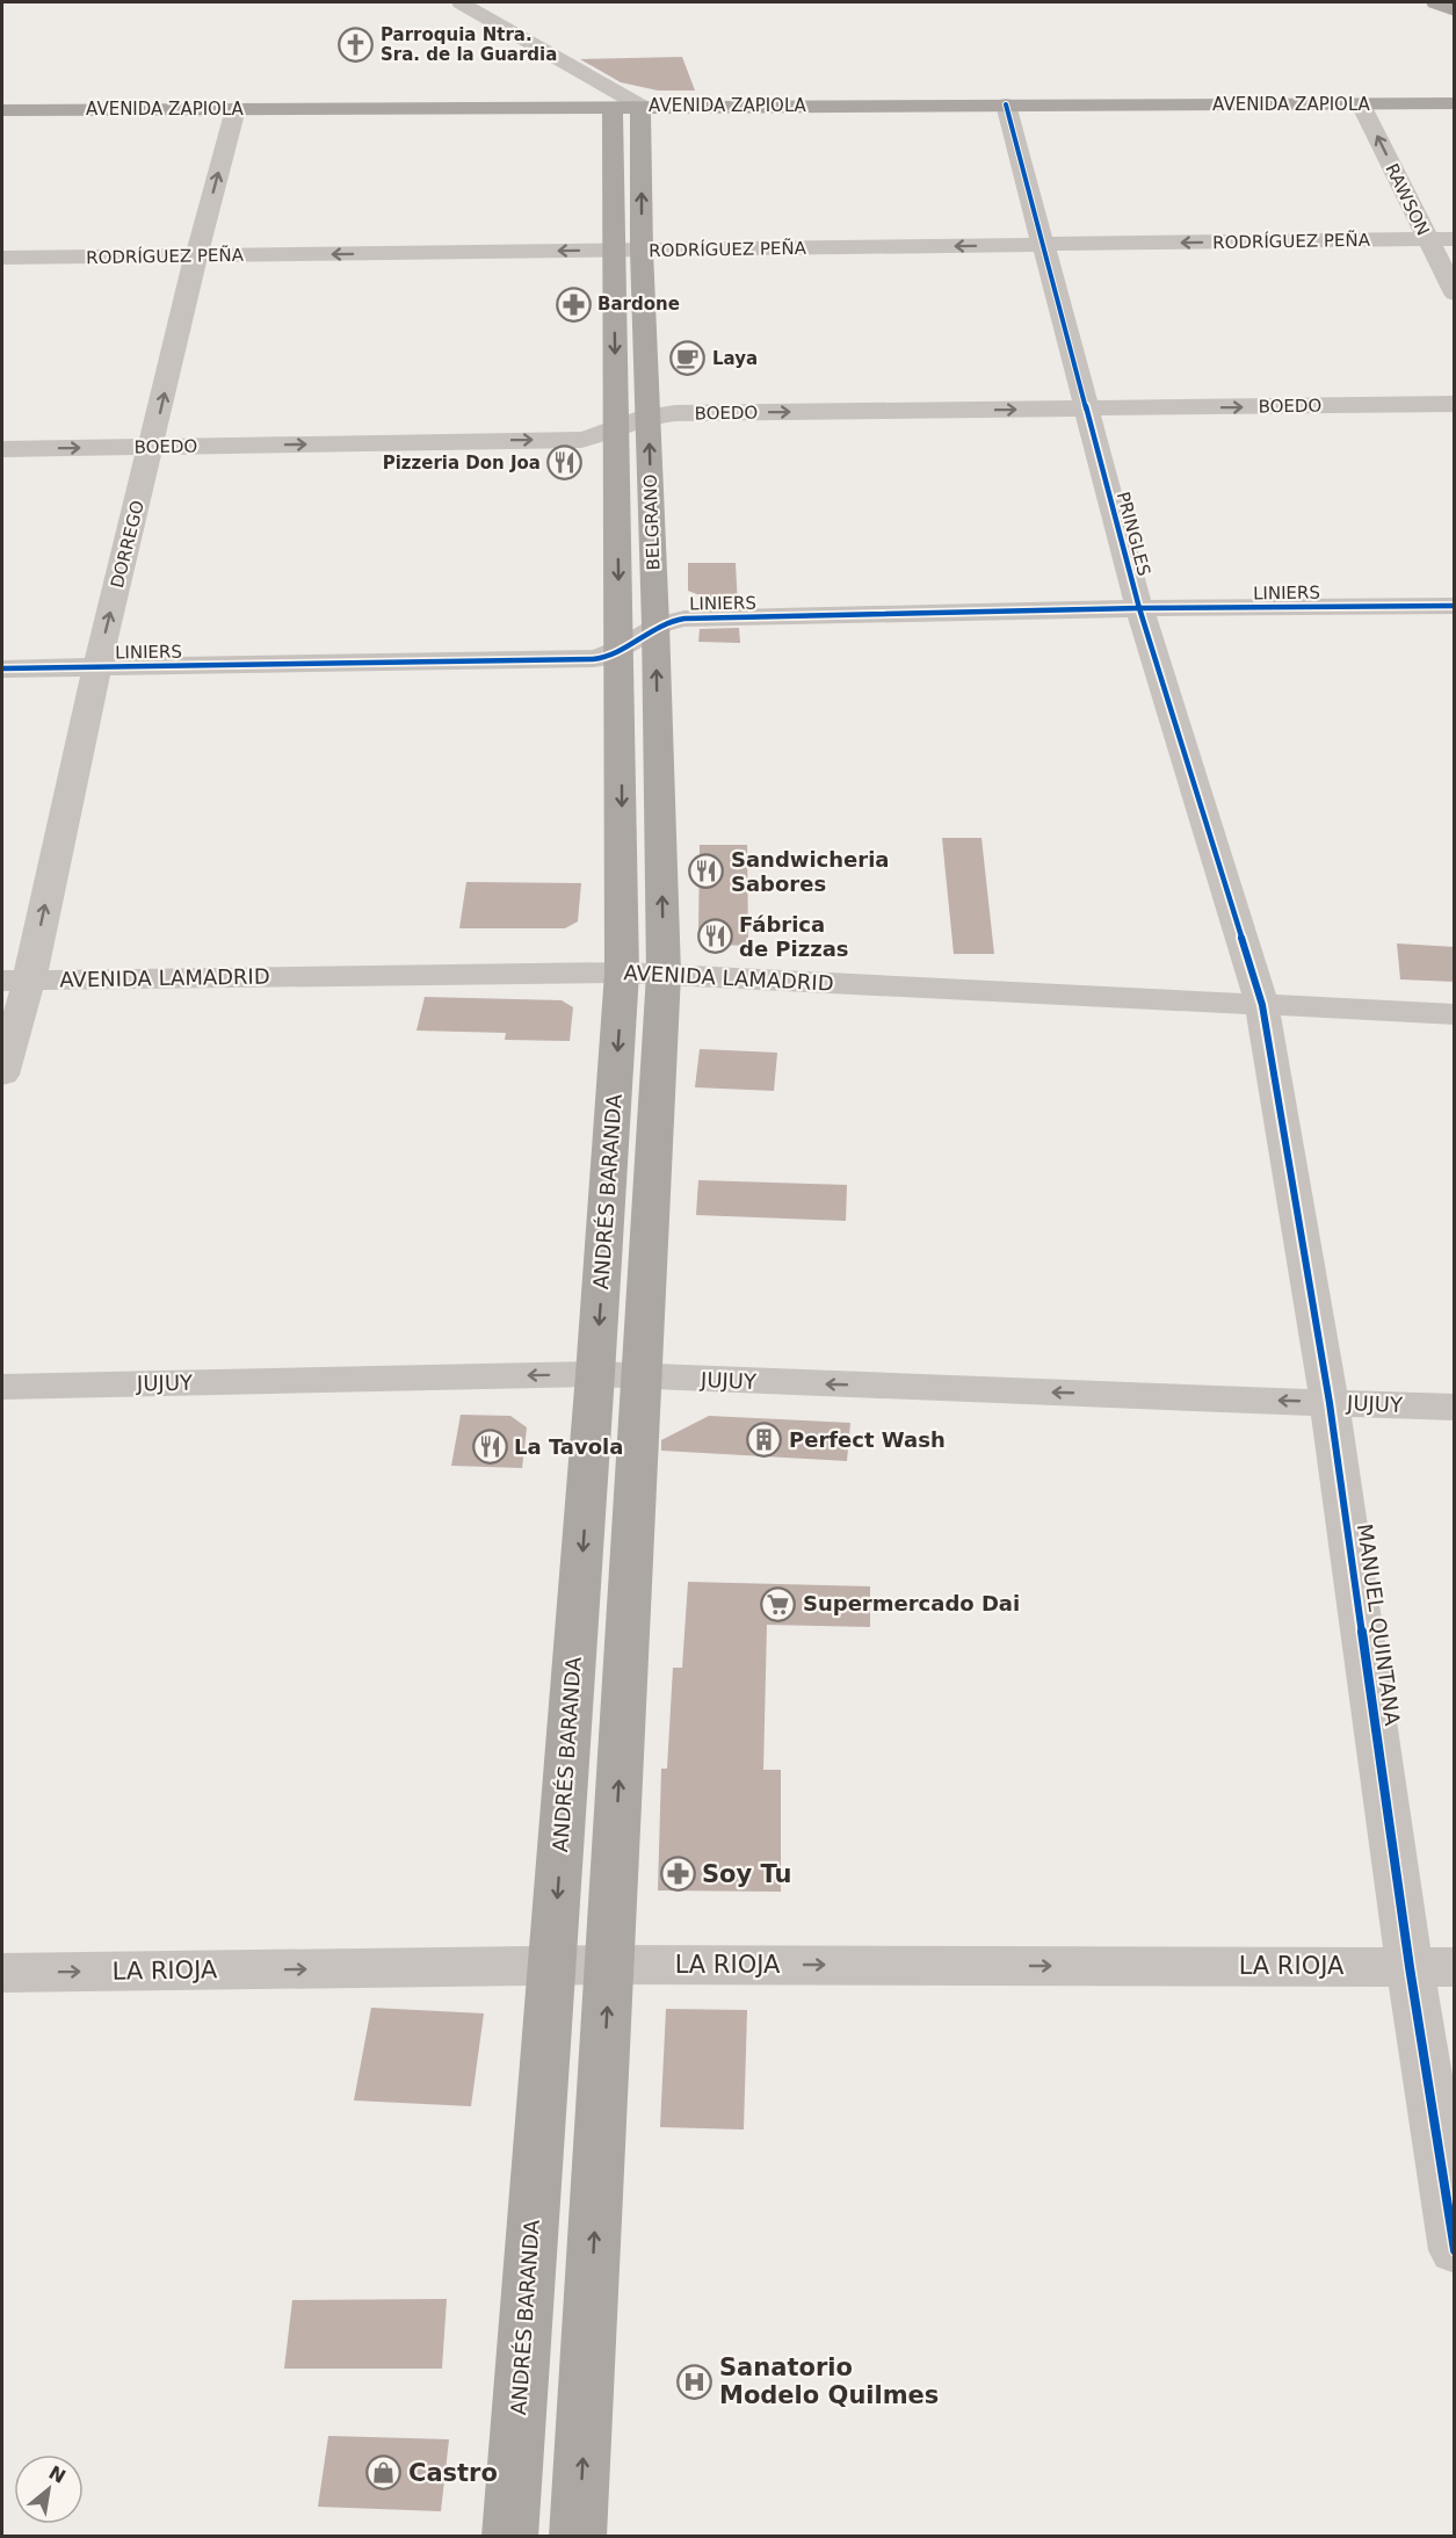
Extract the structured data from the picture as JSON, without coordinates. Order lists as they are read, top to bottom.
{
  "streets": {
    "main road": ["AVENIDA ZAPIOLA", "BELGRANO", "ANDRÉS BARANDA"],
    "street": [
      "RAWSON",
      "RODRÍGUEZ PEÑA",
      "BOEDO",
      "PRINGLES",
      "DORREGO",
      "LINIERS",
      "AVENIDA LAMADRID",
      "JUJUY",
      "MANUEL QUINTANA",
      "LA RIOJA"
    ]
  },
  "crossings": [
    ["AVENIDA ZAPIOLA", "RAWSON"],
    ["AVENIDA ZAPIOLA", "BELGRANO"],
    ["AVENIDA ZAPIOLA", "PRINGLES"],
    ["AVENIDA ZAPIOLA", "DORREGO"],
    ["RAWSON", "RODRÍGUEZ PEÑA"],
    ["RODRÍGUEZ PEÑA", "BELGRANO"],
    ["RODRÍGUEZ PEÑA", "PRINGLES"],
    ["RODRÍGUEZ PEÑA", "DORREGO"],
    ["BOEDO", "BELGRANO"],
    ["BOEDO", "PRINGLES"],
    ["BOEDO", "DORREGO"],
    ["BELGRANO", "LINIERS"],
    ["BELGRANO", "AVENIDA LAMADRID"],
    ["BELGRANO", "ANDRÉS BARANDA"],
    ["PRINGLES", "LINIERS"],
    ["PRINGLES", "AVENIDA LAMADRID"],
    ["PRINGLES", "MANUEL QUINTANA"],
    ["DORREGO", "LINIERS"],
    ["DORREGO", "AVENIDA LAMADRID"],
    ["AVENIDA LAMADRID", "ANDRÉS BARANDA"],
    ["AVENIDA LAMADRID", "MANUEL QUINTANA"],
    ["ANDRÉS BARANDA", "JUJUY"],
    ["ANDRÉS BARANDA", "LA RIOJA"],
    ["JUJUY", "MANUEL QUINTANA"],
    ["MANUEL QUINTANA", "LA RIOJA"]
  ],
  "one_way": [
    "RAWSON",
    "RODRÍGUEZ PEÑA",
    "BOEDO",
    "DORREGO",
    "JUJUY",
    "LA RIOJA"
  ],
  "places": {
    "church": ["Parroquia Ntra. Sra. de la Guardia"],
    "pharmacy": ["Bardone", "Soy Tu"],
    "cafe": ["Laya"],
    "restaurant": [
      "Pizzeria Don Joa",
      "Sandwicheria Sabores",
      "Fábrica de Pizzas",
      "La Tavola"
    ],
    "building": ["Perfect Wash"],
    "supermarket": ["Supermercado Dai"],
    "hospital": ["Sanatorio Modelo Quilmes"],
    "shop": ["Castro"]
  },
  "north": "top right"
}
